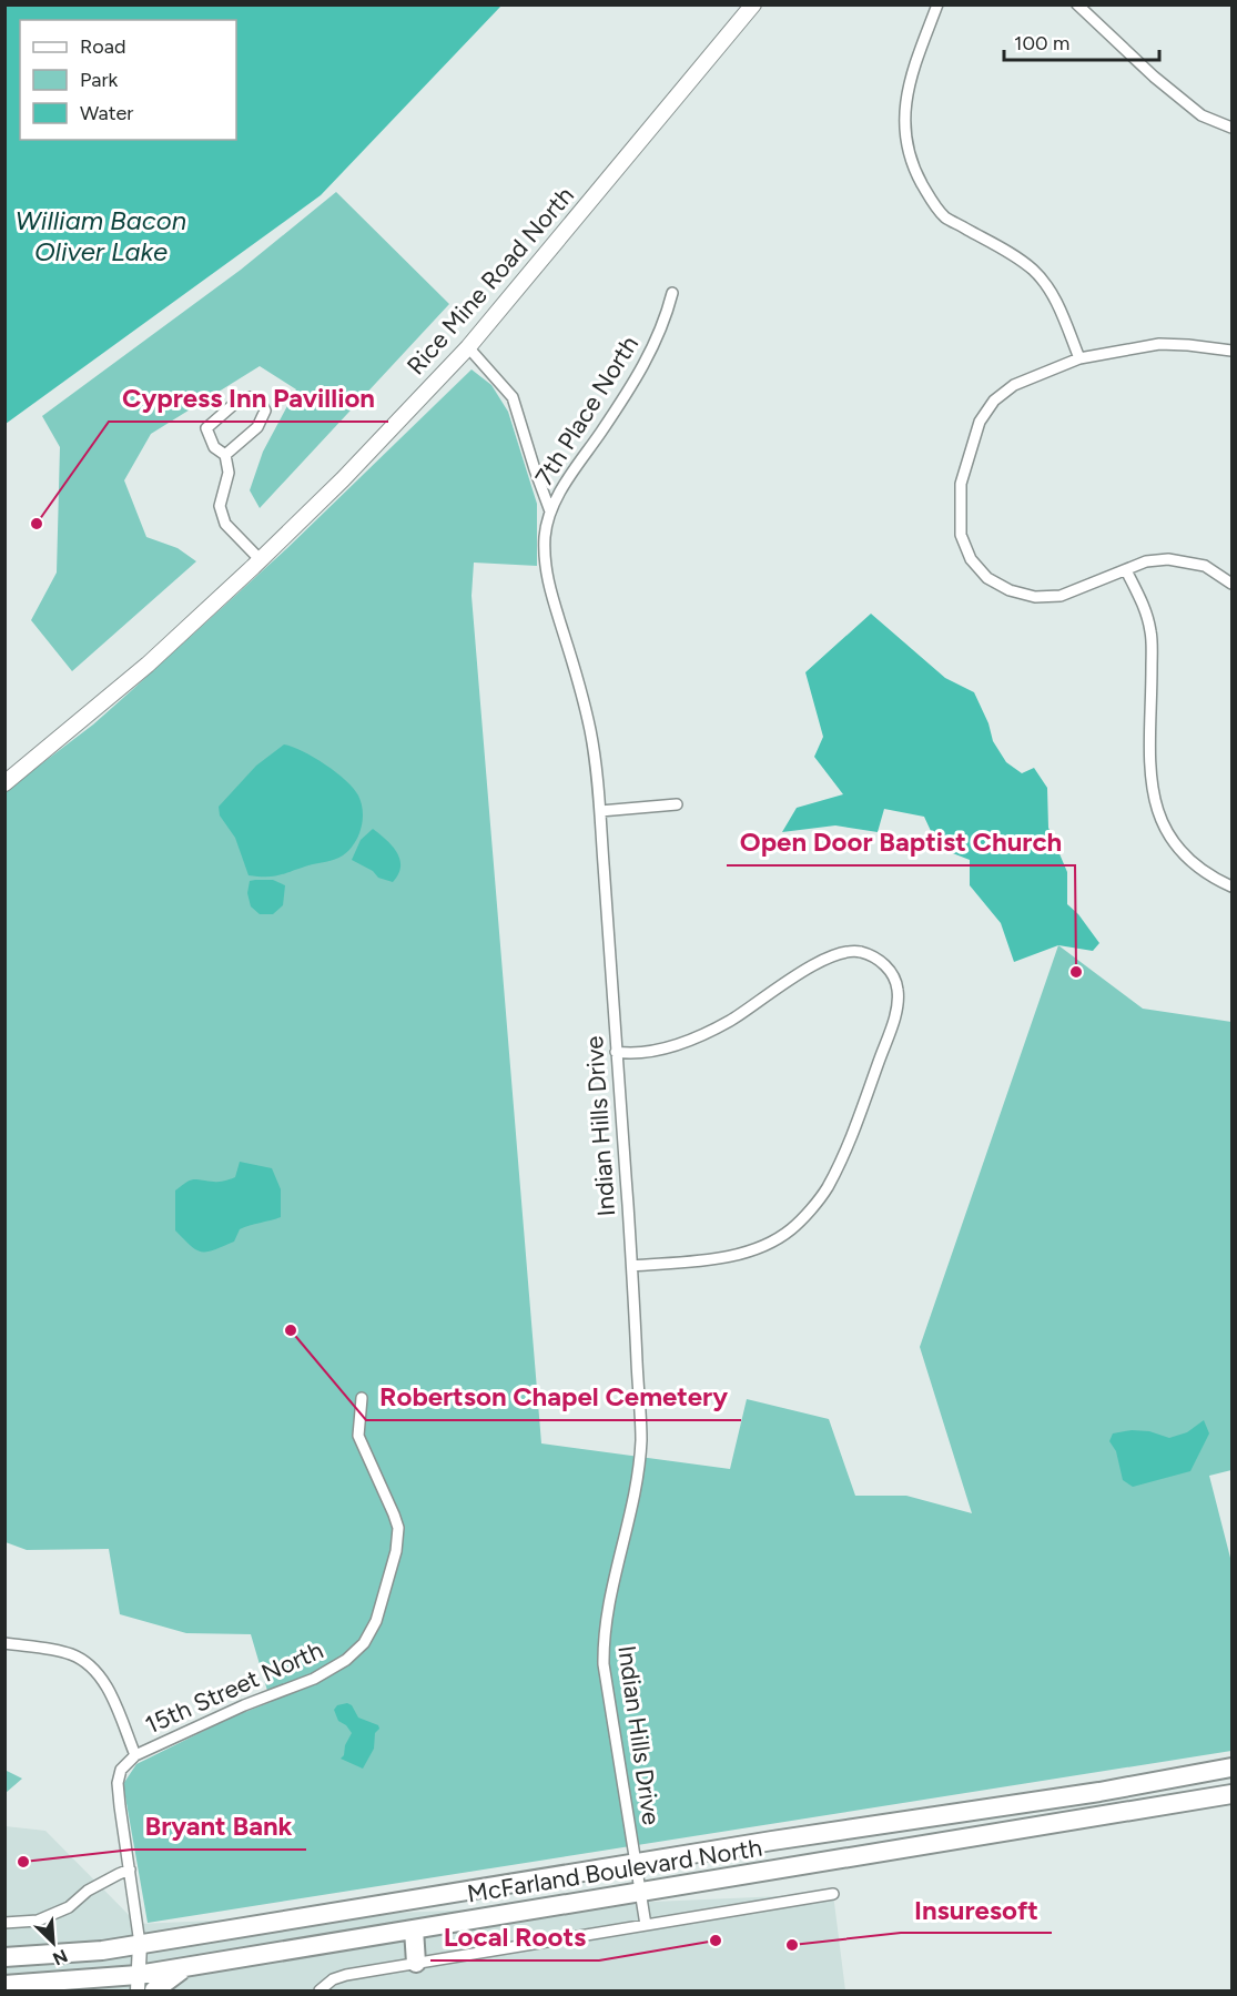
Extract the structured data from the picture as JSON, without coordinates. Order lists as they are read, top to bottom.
{
  "streets": {
    "highway": ["McFarland Boulevard North"],
    "main road": ["Rice Mine Road North"],
    "street": ["7th Place North", "Indian Hills Drive", "15th Street North"]
  },
  "crossings": [
    ["Rice Mine Road North", "Indian Hills Drive"],
    ["7th Place North", "Indian Hills Drive"],
    ["Indian Hills Drive", "McFarland Boulevard North"]
  ],
  "water": ["William Bacon Oliver Lake"],
  "places": [
    "Cypress Inn Pavillion",
    "Open Door Baptist Church",
    "Robertson Chapel Cemetery",
    "Bryant Bank",
    "Local Roots",
    "Insuresoft"
  ],
  "legend": ["Road", "Park", "Water"],
  "scale_bar": "100 m",
  "north": "bottom right"
}
